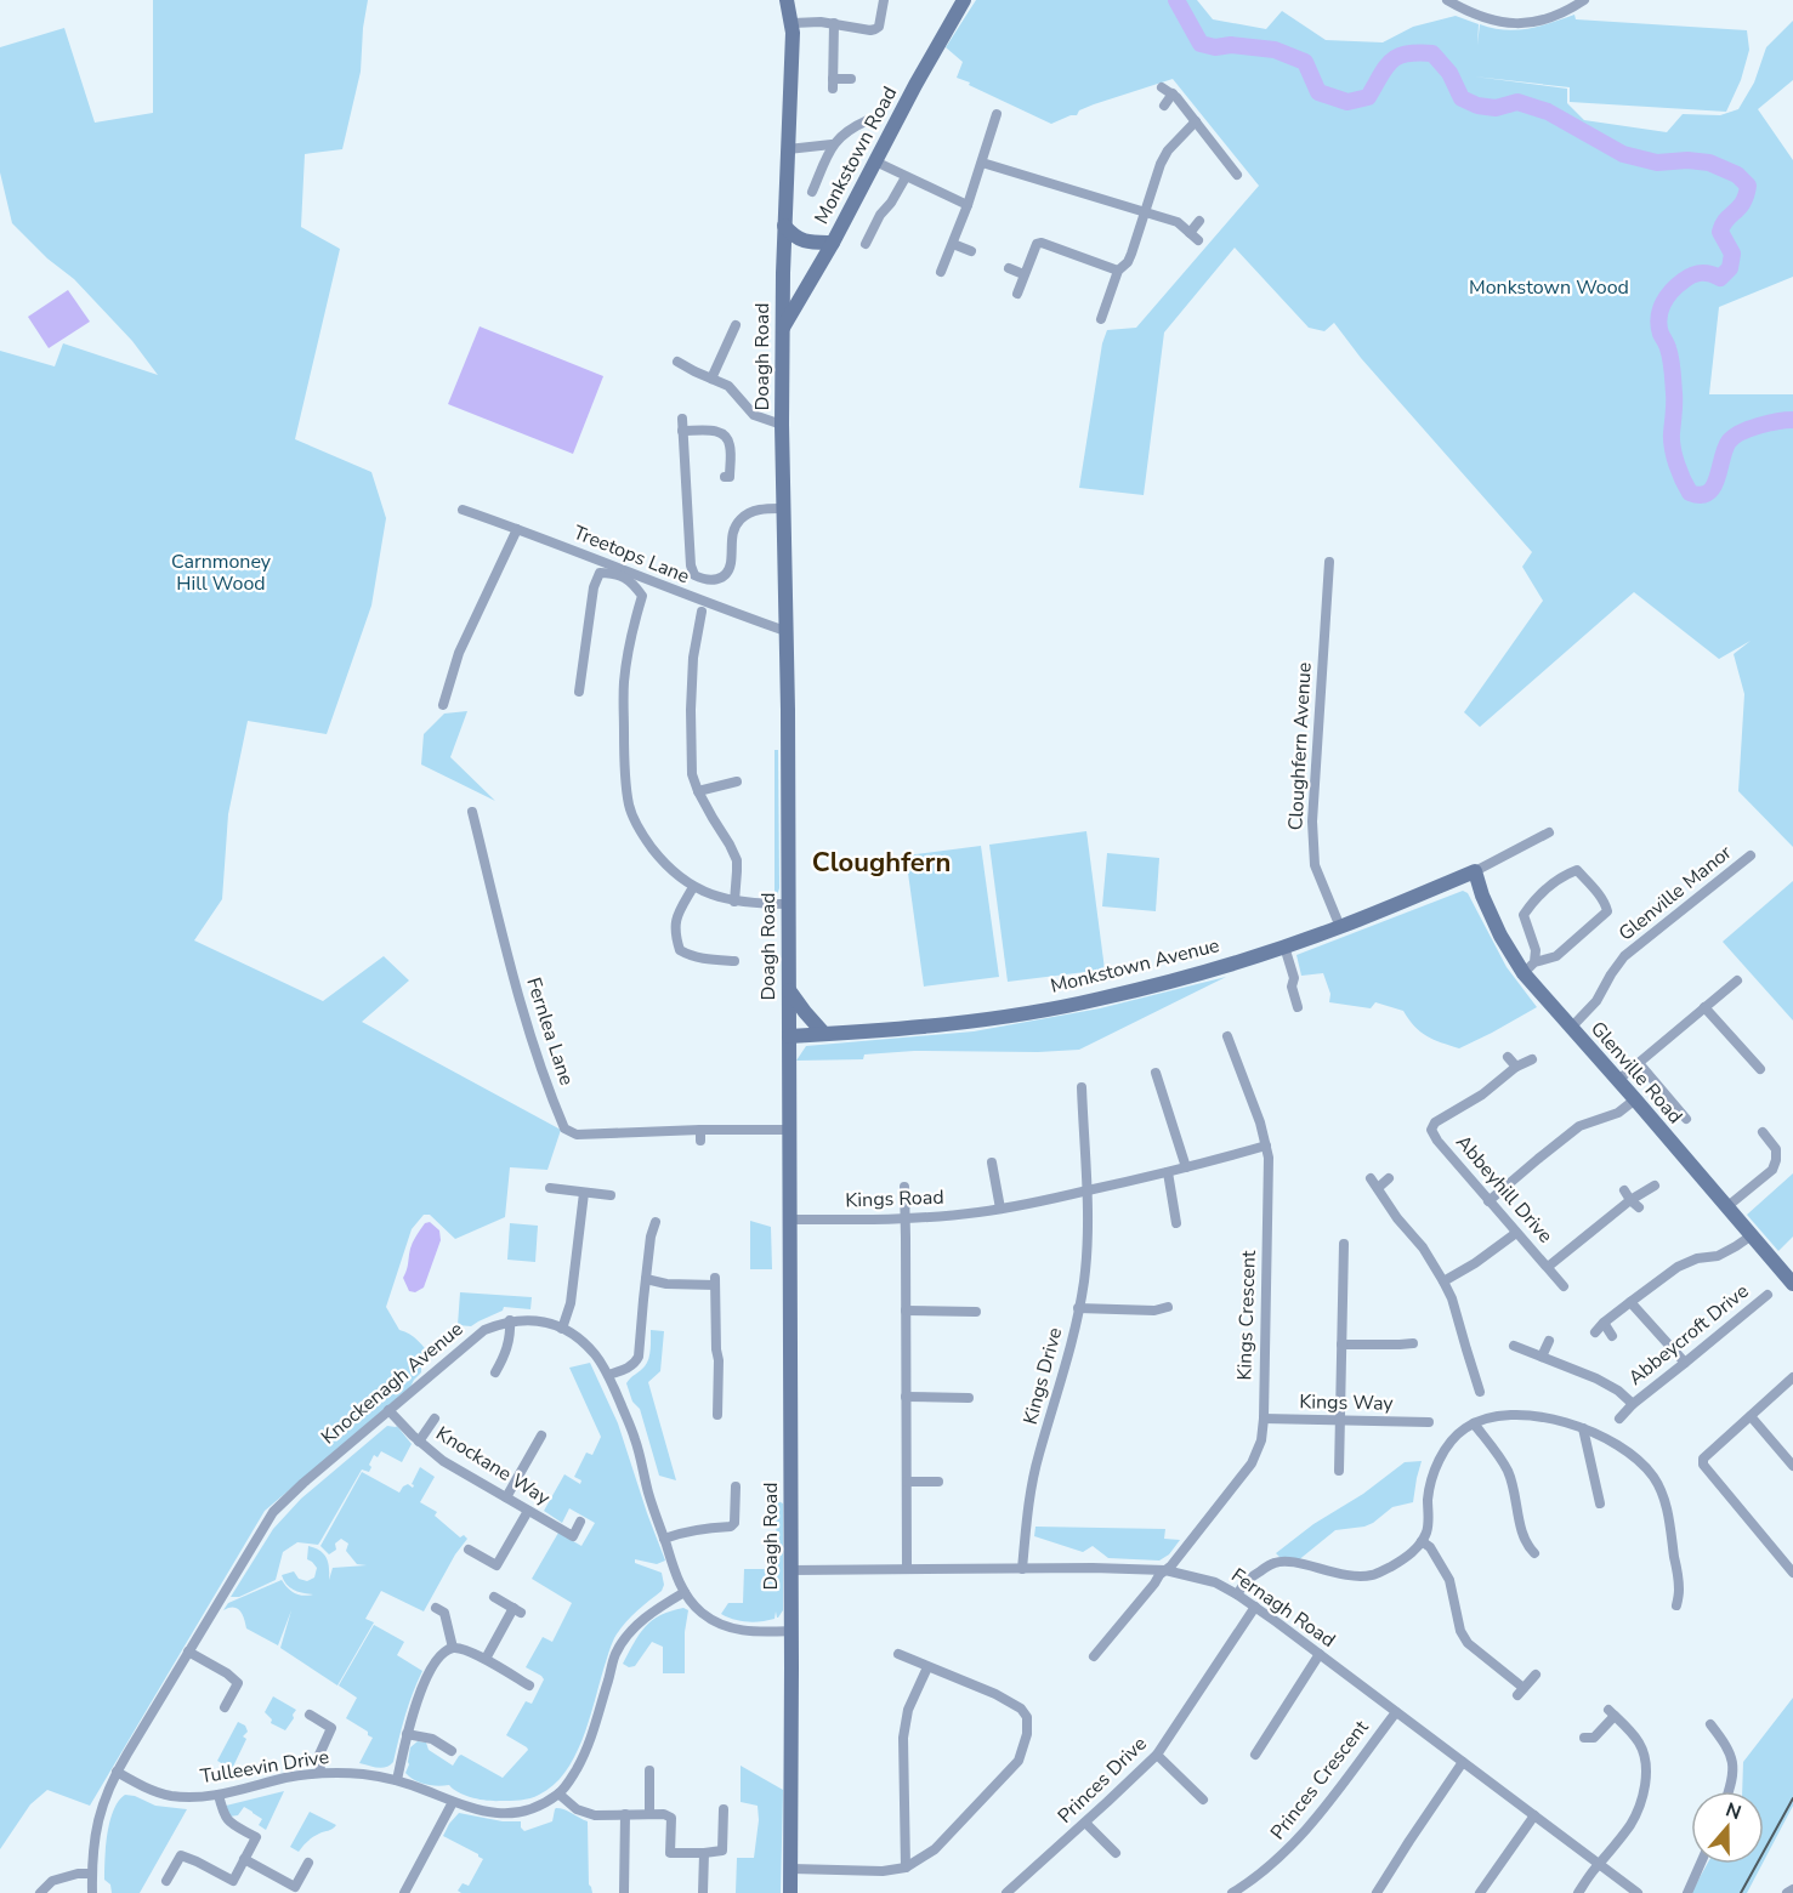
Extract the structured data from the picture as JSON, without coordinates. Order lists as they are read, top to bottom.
{
  "streets": {
    "main road": [
      "Monkstown Road",
      "Doagh Road",
      "Monkstown Avenue",
      "Glenville Road"
    ],
    "street": [
      "Treetops Lane",
      "Cloughfern Avenue",
      "Glenville Manor",
      "Fernlea Lane",
      "Abbeyhill Drive",
      "Kings Road",
      "Kings Crescent",
      "Abbeycroft Drive",
      "Kings Drive",
      "Knockenagh Avenue",
      "Kings Way",
      "Knockane Way",
      "Fernagh Road",
      "Tulleevin Drive",
      "Princes Drive",
      "Princes Crescent"
    ]
  },
  "crossings": [
    ["Monkstown Road", "Doagh Road"],
    ["Doagh Road", "Treetops Lane"],
    ["Doagh Road", "Monkstown Avenue"],
    ["Doagh Road", "Fernlea Lane"],
    ["Doagh Road", "Kings Road"],
    ["Doagh Road", "Knockenagh Avenue"],
    ["Doagh Road", "Fernagh Road"],
    ["Cloughfern Avenue", "Monkstown Avenue"],
    ["Glenville Manor", "Glenville Road"],
    ["Monkstown Avenue", "Glenville Road"],
    ["Kings Road", "Kings Crescent"],
    ["Kings Road", "Kings Drive"],
    ["Kings Crescent", "Kings Way"],
    ["Kings Crescent", "Fernagh Road"],
    ["Kings Drive", "Fernagh Road"],
    ["Knockenagh Avenue", "Knockane Way"],
    ["Knockenagh Avenue", "Tulleevin Drive"],
    ["Fernagh Road", "Princes Drive"],
    ["Fernagh Road", "Princes Crescent"]
  ],
  "districts": ["Cloughfern"],
  "parks": ["Monkstown Wood", "Carnmoney Hill Wood"],
  "north": "top"
}
